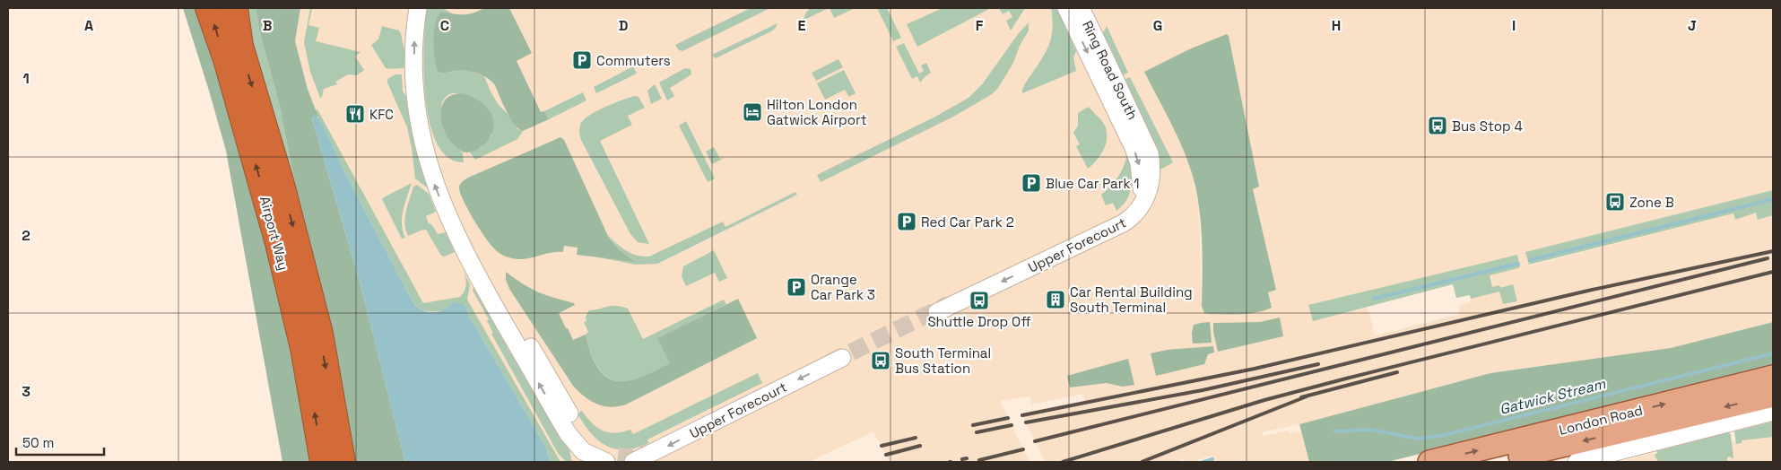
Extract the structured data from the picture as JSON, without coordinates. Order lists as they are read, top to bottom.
{
  "streets": {
    "highway": ["Airport Way"],
    "main road": ["London Road"],
    "street": ["Ring Road South", "Upper Forecourt"]
  },
  "crossings": [
    ["Ring Road South", "Upper Forecourt"]
  ],
  "one_way": ["Upper Forecourt"],
  "water": ["Gatwick Stream"],
  "places": {
    "parking": [
      "Commuters",
      "Blue Car Park 1",
      "Red Car Park 2",
      "Orange Car Park 3"
    ],
    "hotel": ["Hilton London Gatwick Airport"],
    "restaurant": ["KFC"],
    "bus stop": [
      "Bus Stop 4",
      "Zone B",
      "Shuttle Drop Off",
      "South Terminal Bus Station"
    ],
    "building": ["Car Rental Building South Terminal"]
  },
  "scale_bar": "50 m",
  "grid": {
    "columns": [
      "A",
      "B",
      "C",
      "D",
      "E",
      "F",
      "G",
      "H",
      "I",
      "J"
    ],
    "rows": ["1", "2", "3"]
  }
}
